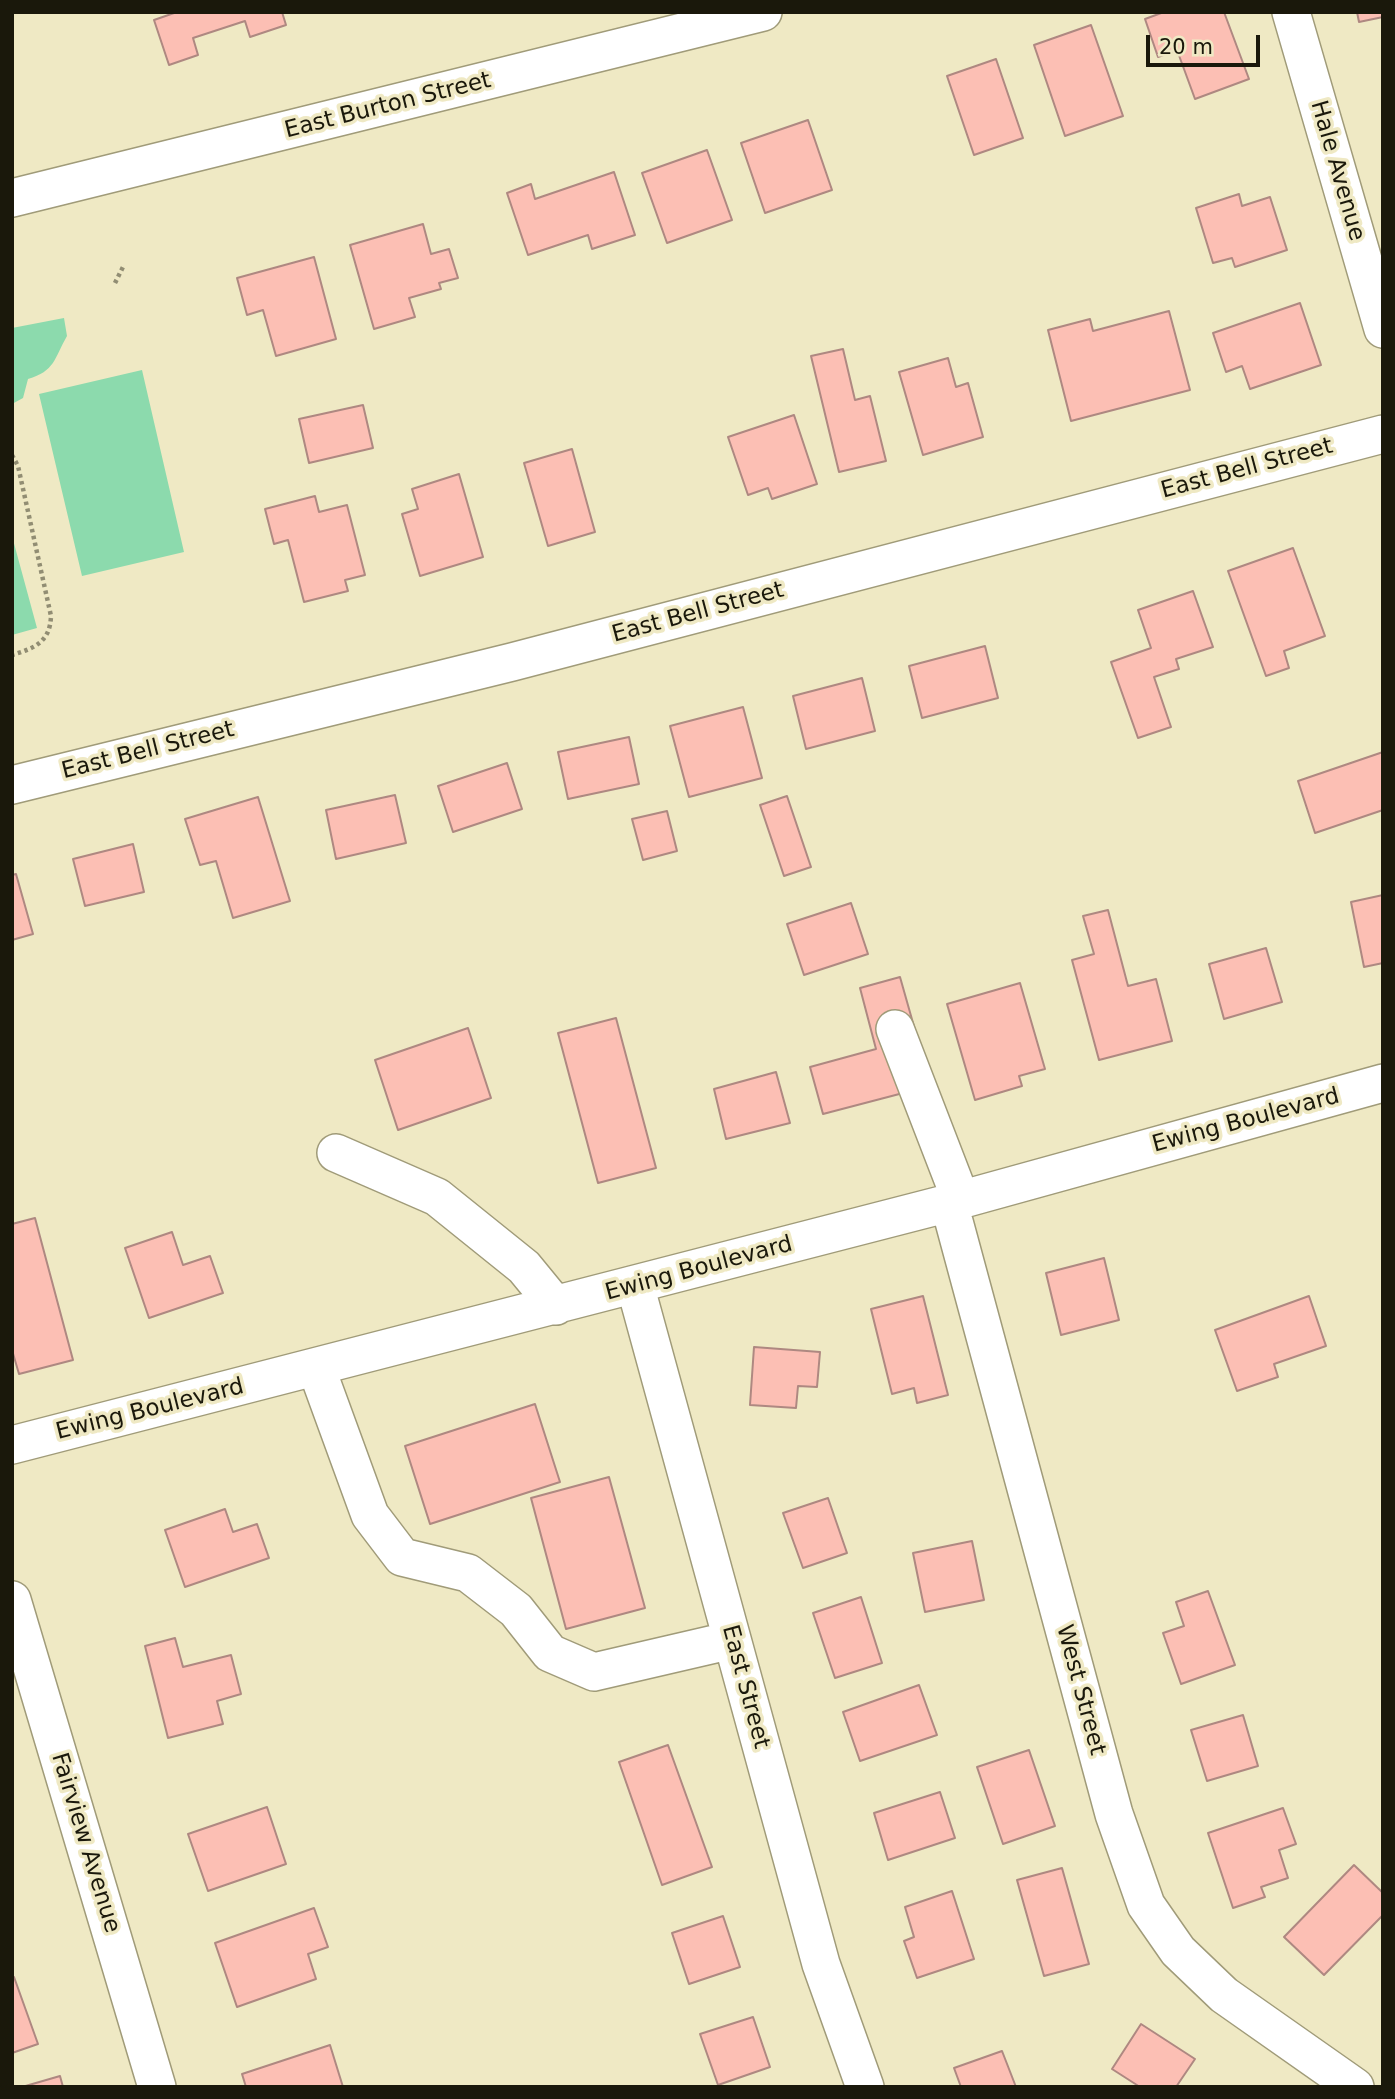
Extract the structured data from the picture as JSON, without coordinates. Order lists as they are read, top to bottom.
{
  "streets": {
    "street": [
      "East Burton Street",
      "Hale Avenue",
      "East Bell Street",
      "Ewing Boulevard",
      "East Street",
      "West Street",
      "Fairview Avenue"
    ]
  },
  "crossings": [
    ["Ewing Boulevard", "East Street"],
    ["Ewing Boulevard", "West Street"]
  ],
  "scale_bar": "20 m"
}
